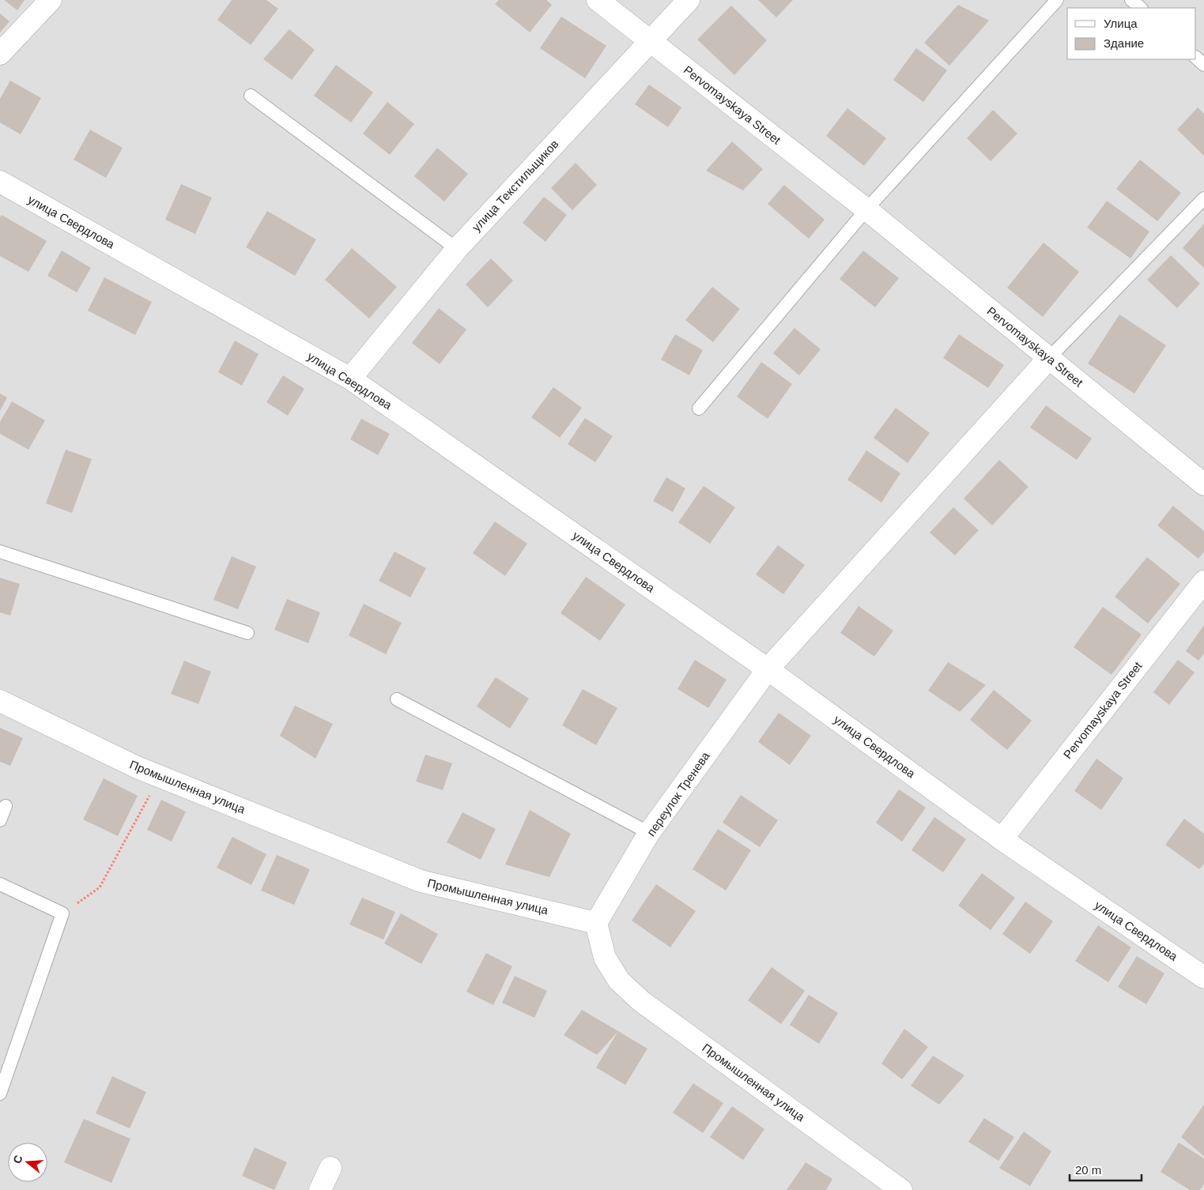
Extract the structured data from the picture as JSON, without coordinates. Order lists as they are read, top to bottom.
{
  "streets": {
    "street": [
      "Pervomayskaya Street",
      "улица Текстильщиков",
      "улица Свердлова",
      "Промышленная улица",
      "переулок Тренева"
    ]
  },
  "crossings": [
    ["Pervomayskaya Street", "улица Текстильщиков"],
    ["Pervomayskaya Street", "улица Свердлова"],
    ["Pervomayskaya Street", "переулок Тренева"],
    ["улица Текстильщиков", "улица Свердлова"],
    ["улица Свердлова", "переулок Тренева"],
    ["Промышленная улица", "переулок Тренева"]
  ],
  "legend": ["Улица", "Здание"],
  "scale_bar": "20 m",
  "north": "left"
}
